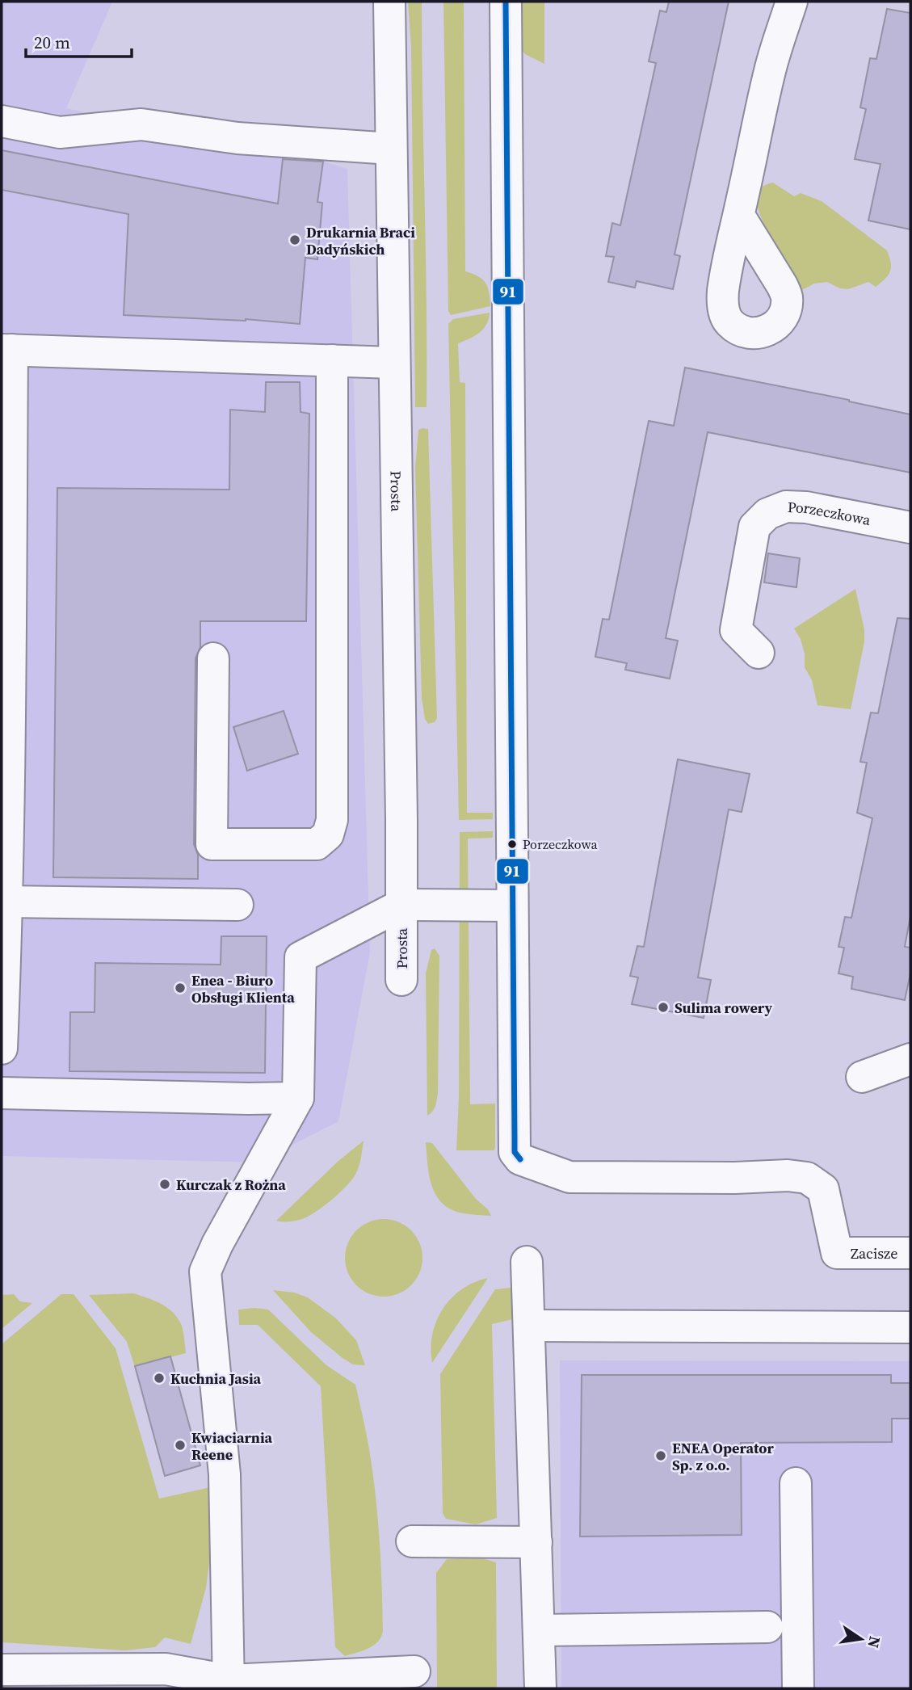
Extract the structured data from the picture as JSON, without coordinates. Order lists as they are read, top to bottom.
{
  "streets": {
    "street": ["Prosta", "Porzeczkowa", "Zacisze"]
  },
  "places": [
    "Drukarnia Braci Dadyńskich",
    "Porzeczkowa",
    "Enea - Biuro Obsługi Klienta",
    "Sulima rowery",
    "Kurczak z Rożna",
    "Kuchnia Jasia",
    "Kwiaciarnia Reene",
    "ENEA Operator Sp. z o.o."
  ],
  "lines": ["transit line 91"],
  "scale_bar": "20 m",
  "north": "right"
}
